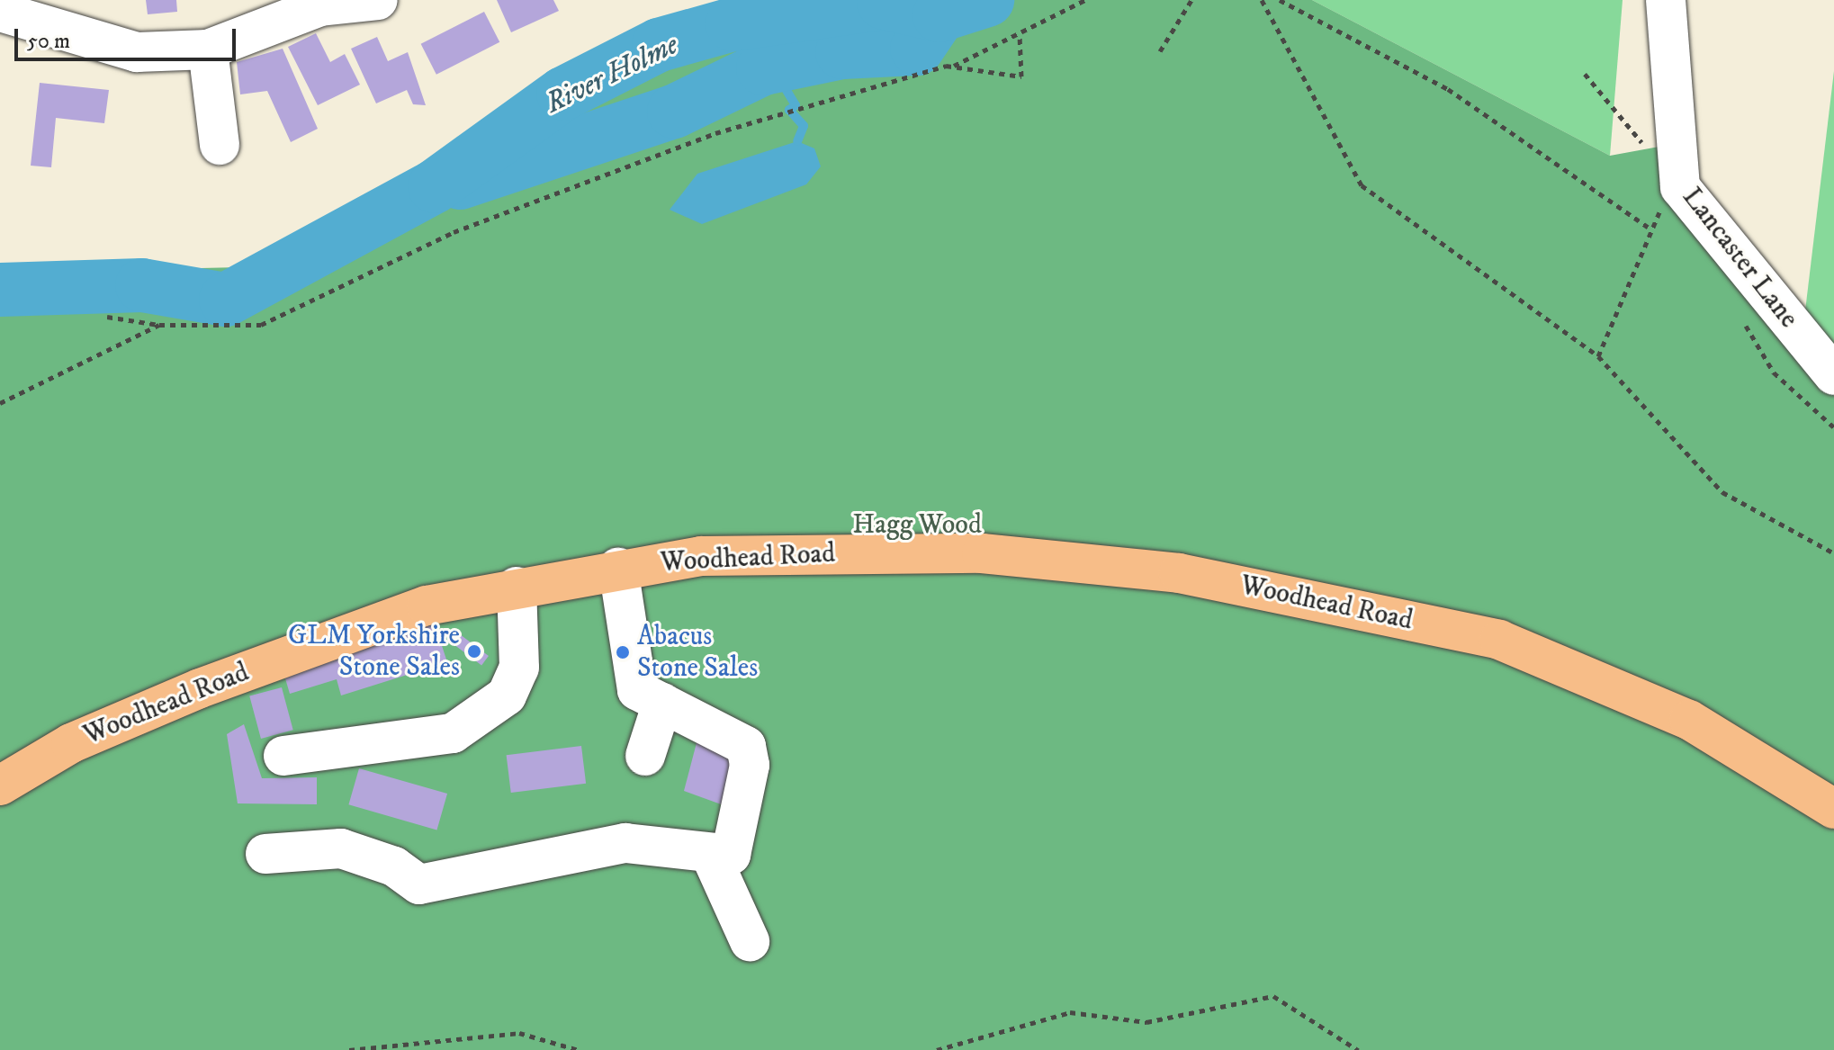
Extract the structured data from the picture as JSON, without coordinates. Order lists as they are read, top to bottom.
{
  "streets": {
    "main road": ["Woodhead Road"],
    "street": ["Lancaster Lane"]
  },
  "water": ["River Holme"],
  "parks": ["Hagg Wood"],
  "places": ["GLM Yorkshire Stone Sales", "Abacus Stone Sales"],
  "scale_bar": "50 m"
}
